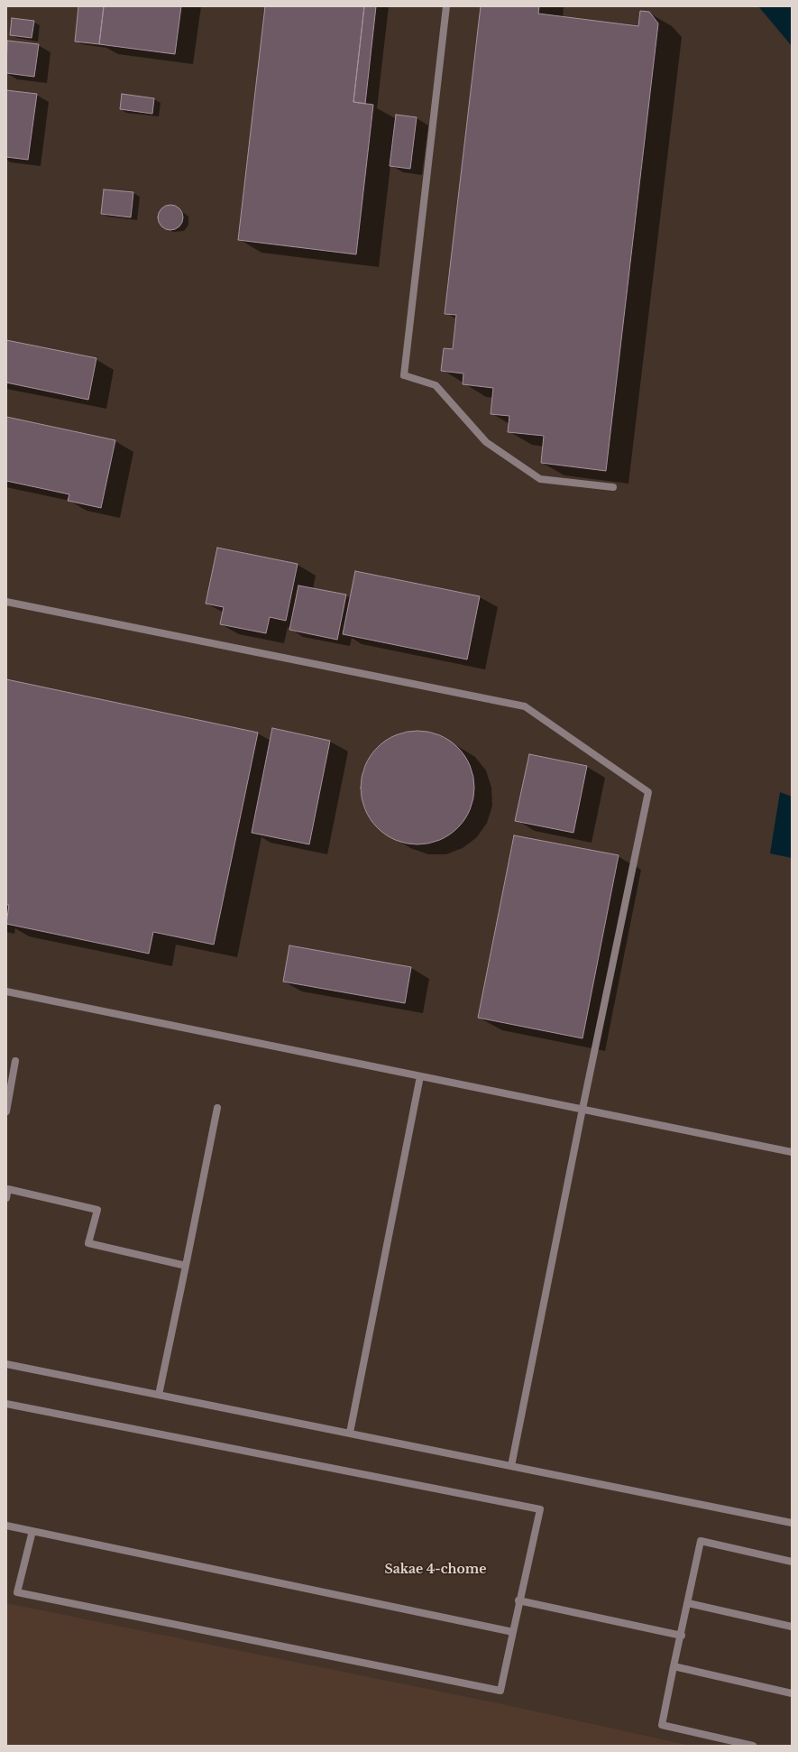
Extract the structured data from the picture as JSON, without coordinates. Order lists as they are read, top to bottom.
{
  "districts": ["Sakae 4-chome"]
}
